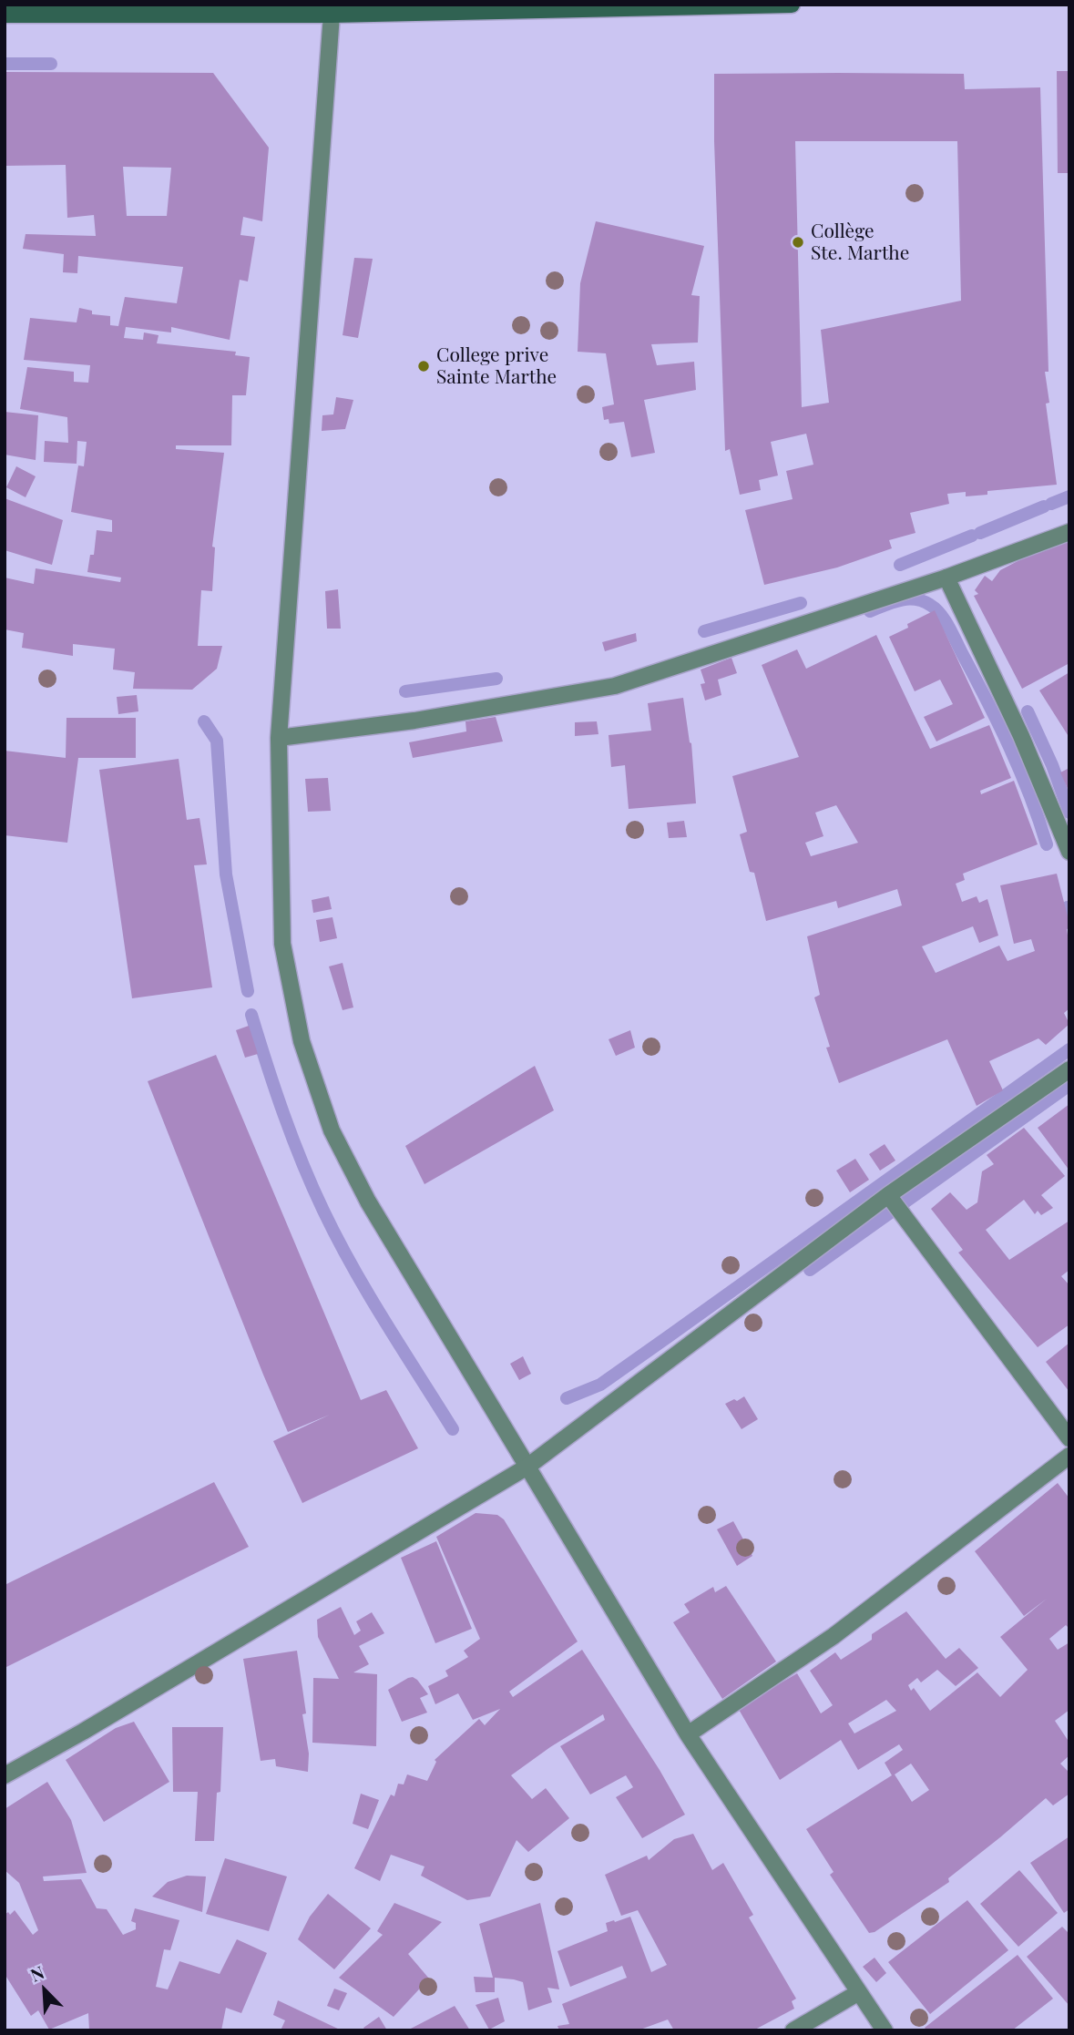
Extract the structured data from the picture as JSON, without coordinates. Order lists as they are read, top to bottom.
{
  "places": ["Collège Ste. Marthe", "College prive Sainte Marthe"],
  "north": "top left"
}
